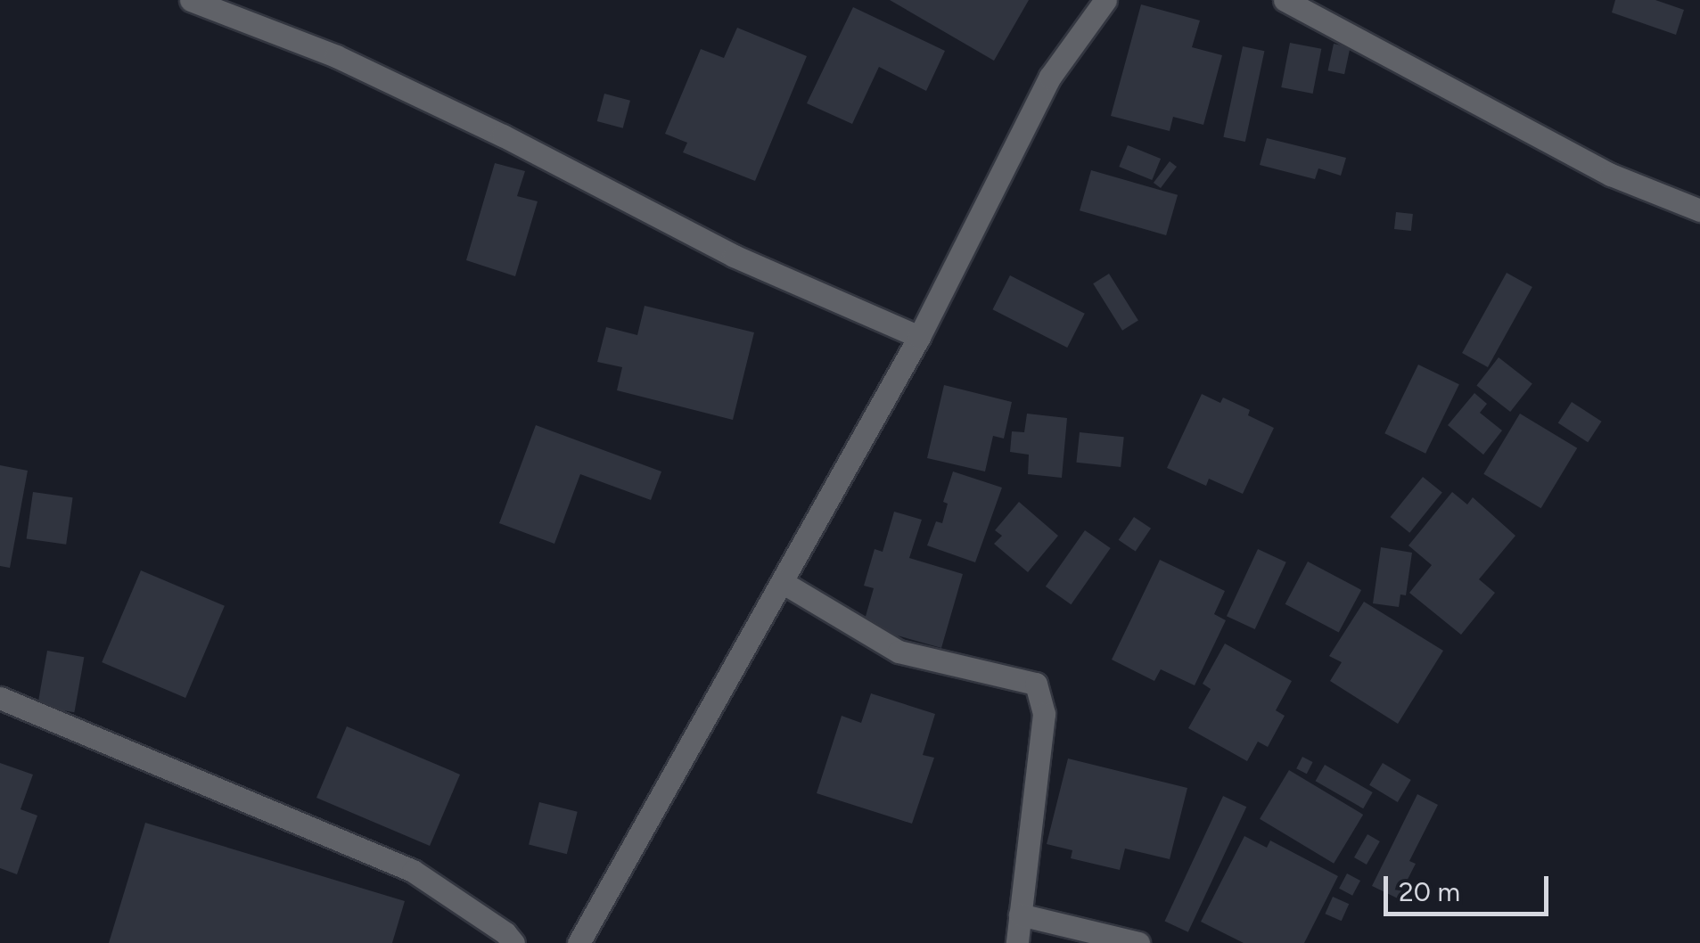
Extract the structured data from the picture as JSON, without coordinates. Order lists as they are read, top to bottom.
{
  "scale_bar": "20 m"
}
